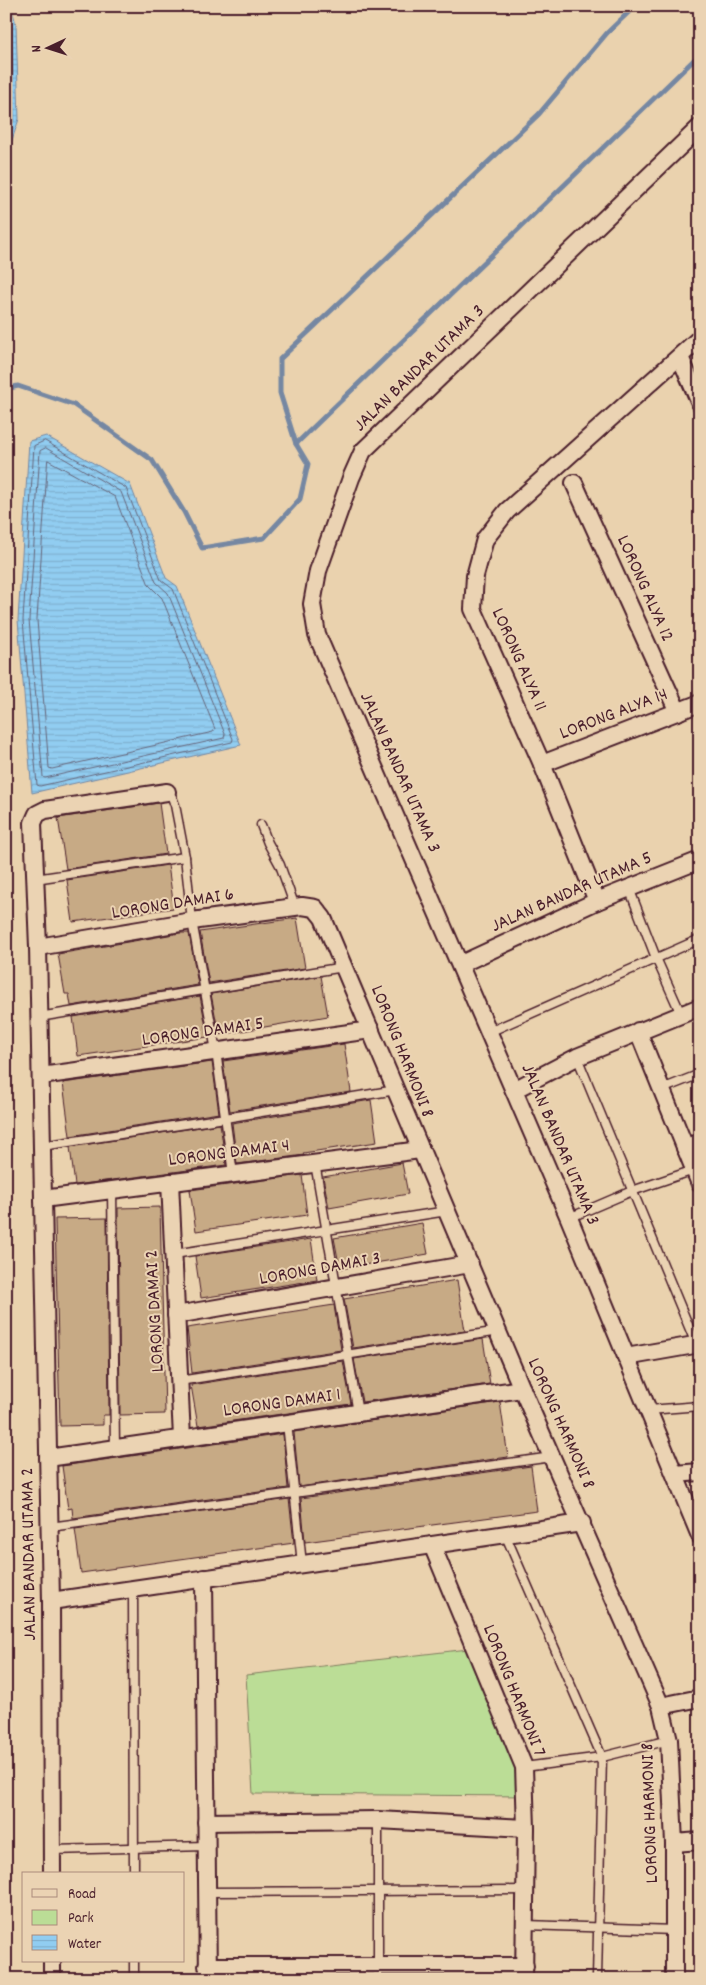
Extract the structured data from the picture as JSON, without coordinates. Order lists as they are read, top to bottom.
{
  "streets": {
    "street": [
      "JALAN BANDAR UTAMA 3",
      "LORONG ALYA 12",
      "LORONG ALYA 11",
      "LORONG ALYA 14",
      "JALAN BANDAR UTAMA 5",
      "LORONG DAMAI 6",
      "LORONG DAMAI 5",
      "LORONG HARMONI 8",
      "LORONG DAMAI 4",
      "LORONG DAMAI 3",
      "LORONG DAMAI 2",
      "LORONG DAMAI 1",
      "JALAN BANDAR UTAMA 2",
      "LORONG HARMONI 7"
    ]
  },
  "crossings": [
    ["JALAN BANDAR UTAMA 3", "JALAN BANDAR UTAMA 5"],
    ["LORONG ALYA 12", "LORONG ALYA 14"],
    ["LORONG ALYA 11", "LORONG ALYA 14"],
    ["LORONG ALYA 11", "JALAN BANDAR UTAMA 5"],
    ["LORONG DAMAI 6", "LORONG HARMONI 8"],
    ["LORONG DAMAI 6", "JALAN BANDAR UTAMA 2"],
    ["LORONG DAMAI 5", "LORONG HARMONI 8"],
    ["LORONG DAMAI 5", "JALAN BANDAR UTAMA 2"],
    ["LORONG HARMONI 8", "LORONG DAMAI 4"],
    ["LORONG HARMONI 8", "LORONG DAMAI 3"],
    ["LORONG HARMONI 8", "LORONG DAMAI 1"],
    ["LORONG DAMAI 4", "LORONG DAMAI 2"],
    ["LORONG DAMAI 4", "JALAN BANDAR UTAMA 2"],
    ["LORONG DAMAI 3", "LORONG DAMAI 2"],
    ["LORONG DAMAI 2", "LORONG DAMAI 1"],
    ["LORONG DAMAI 1", "JALAN BANDAR UTAMA 2"]
  ],
  "legend": ["Road", "Park", "Water"],
  "north": "left"
}
